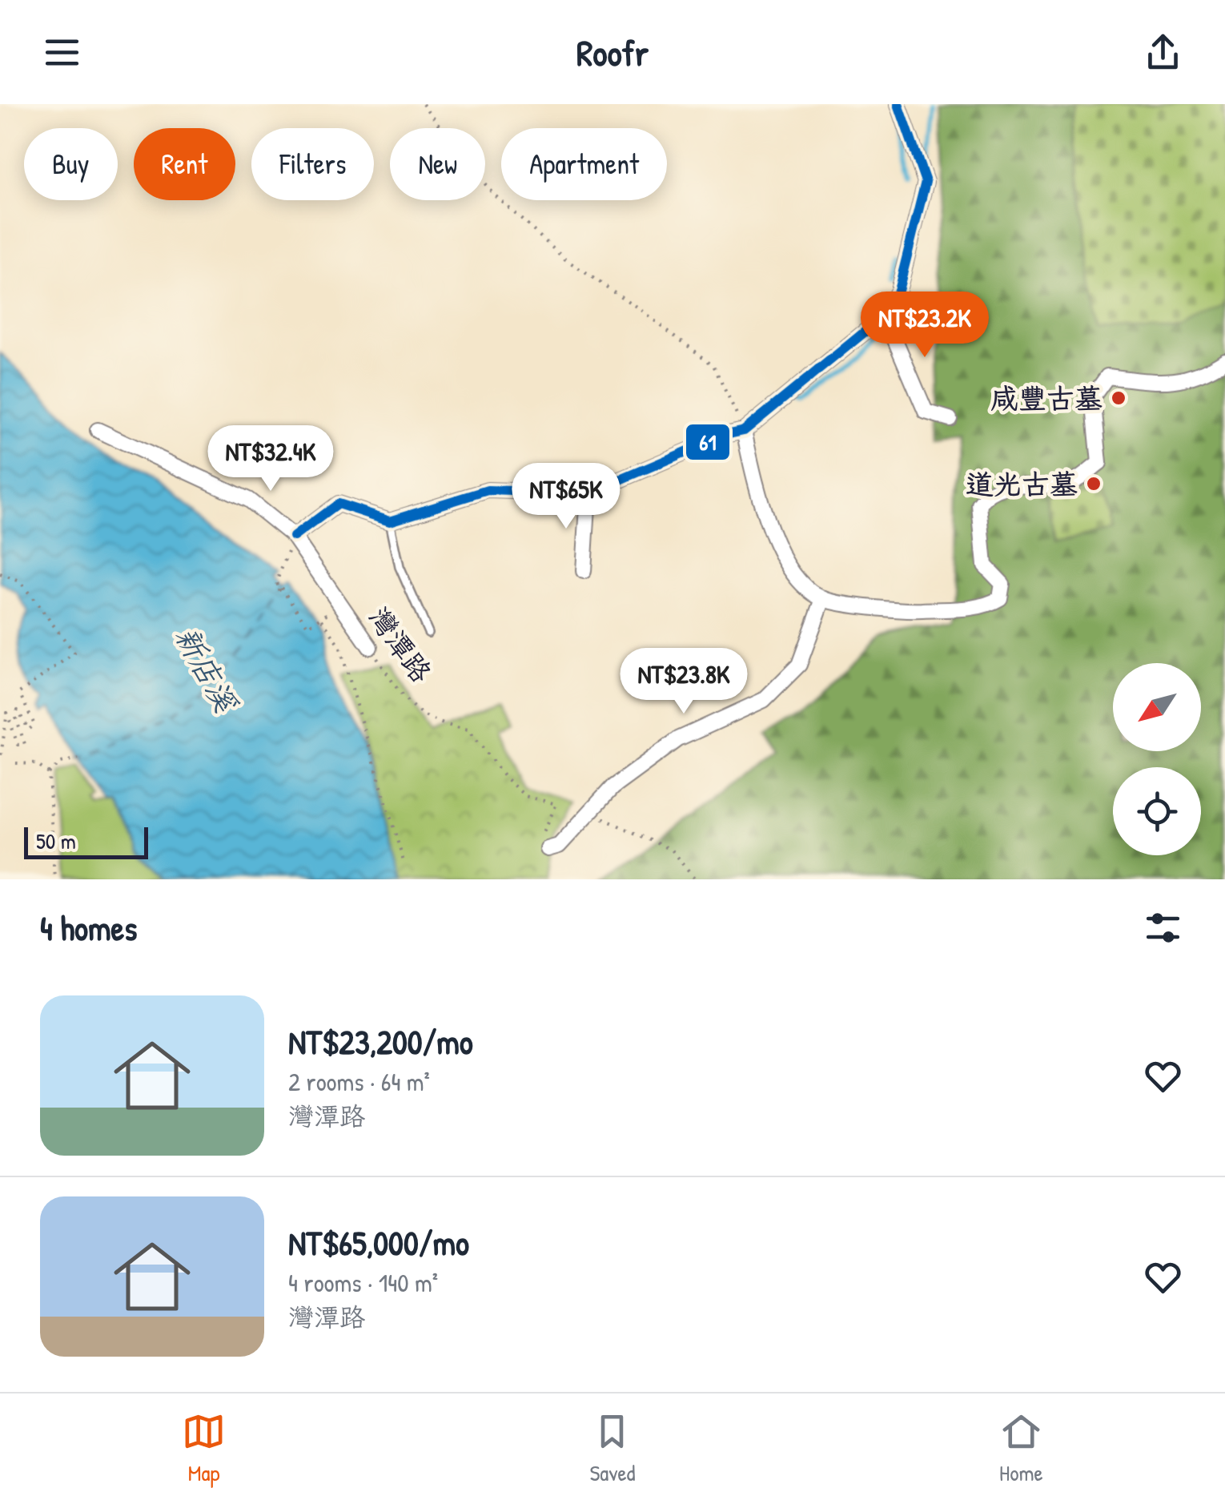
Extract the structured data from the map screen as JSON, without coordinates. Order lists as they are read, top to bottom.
{
  "streets": {
    "street": ["灣潭路"]
  },
  "water": ["新店溪"],
  "places": ["咸豐古墓", "道光古墓"],
  "lines": ["transit line 61"],
  "scale_bar": "50 m",
  "north": "bottom left",
  "page": {
    "header": "Roofr",
    "chip": [
      "Buy",
      "Rent",
      "Filters",
      "New",
      "Apartment"
    ],
    "price": [
      "NT$23.2K",
      "NT$32.4K",
      "NT$65K",
      "NT$23.8K"
    ],
    "scale": "50 m",
    "heading": "4 homes",
    "list": [
      {
        "name": "NT$23,200/mo",
        "note": "2 rooms · 64 m² · 灣潭路"
      },
      {
        "name": "NT$65,000/mo",
        "note": "4 rooms · 140 m² · 灣潭路"
      }
    ],
    "tabs": ["Map", "Saved", "Home"]
  }
}
